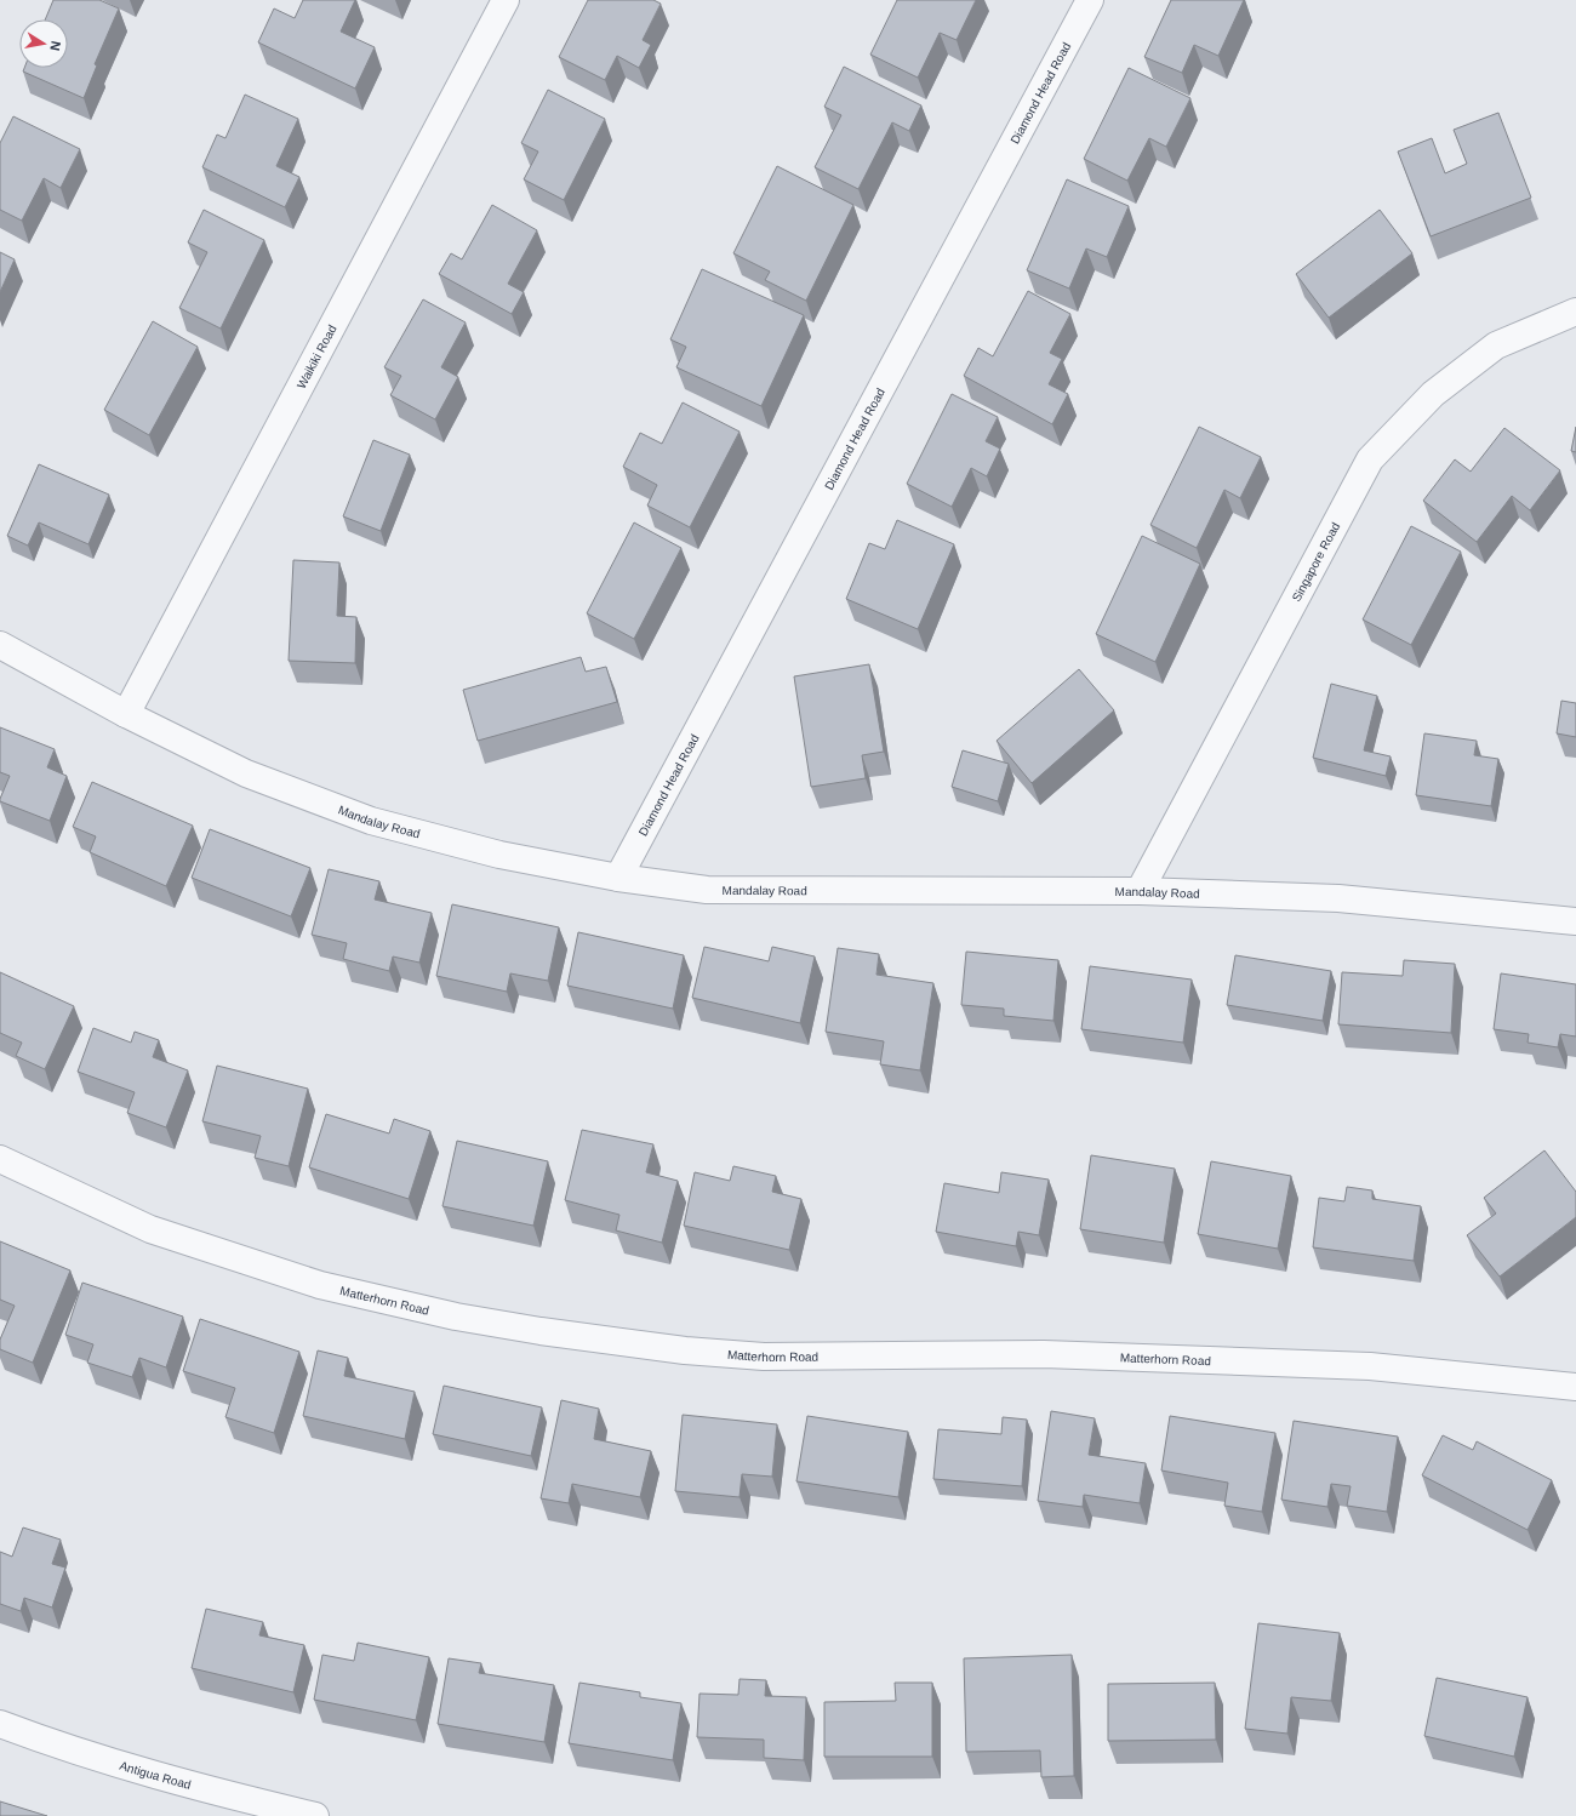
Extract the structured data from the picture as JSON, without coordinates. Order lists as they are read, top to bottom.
{
  "streets": {
    "street": [
      "Diamond Head Road",
      "Waikiki Road",
      "Singapore Road",
      "Mandalay Road",
      "Matterhorn Road",
      "Antigua Road"
    ]
  },
  "crossings": [
    ["Diamond Head Road", "Mandalay Road"],
    ["Waikiki Road", "Mandalay Road"],
    ["Singapore Road", "Mandalay Road"]
  ],
  "north": "right"
}
